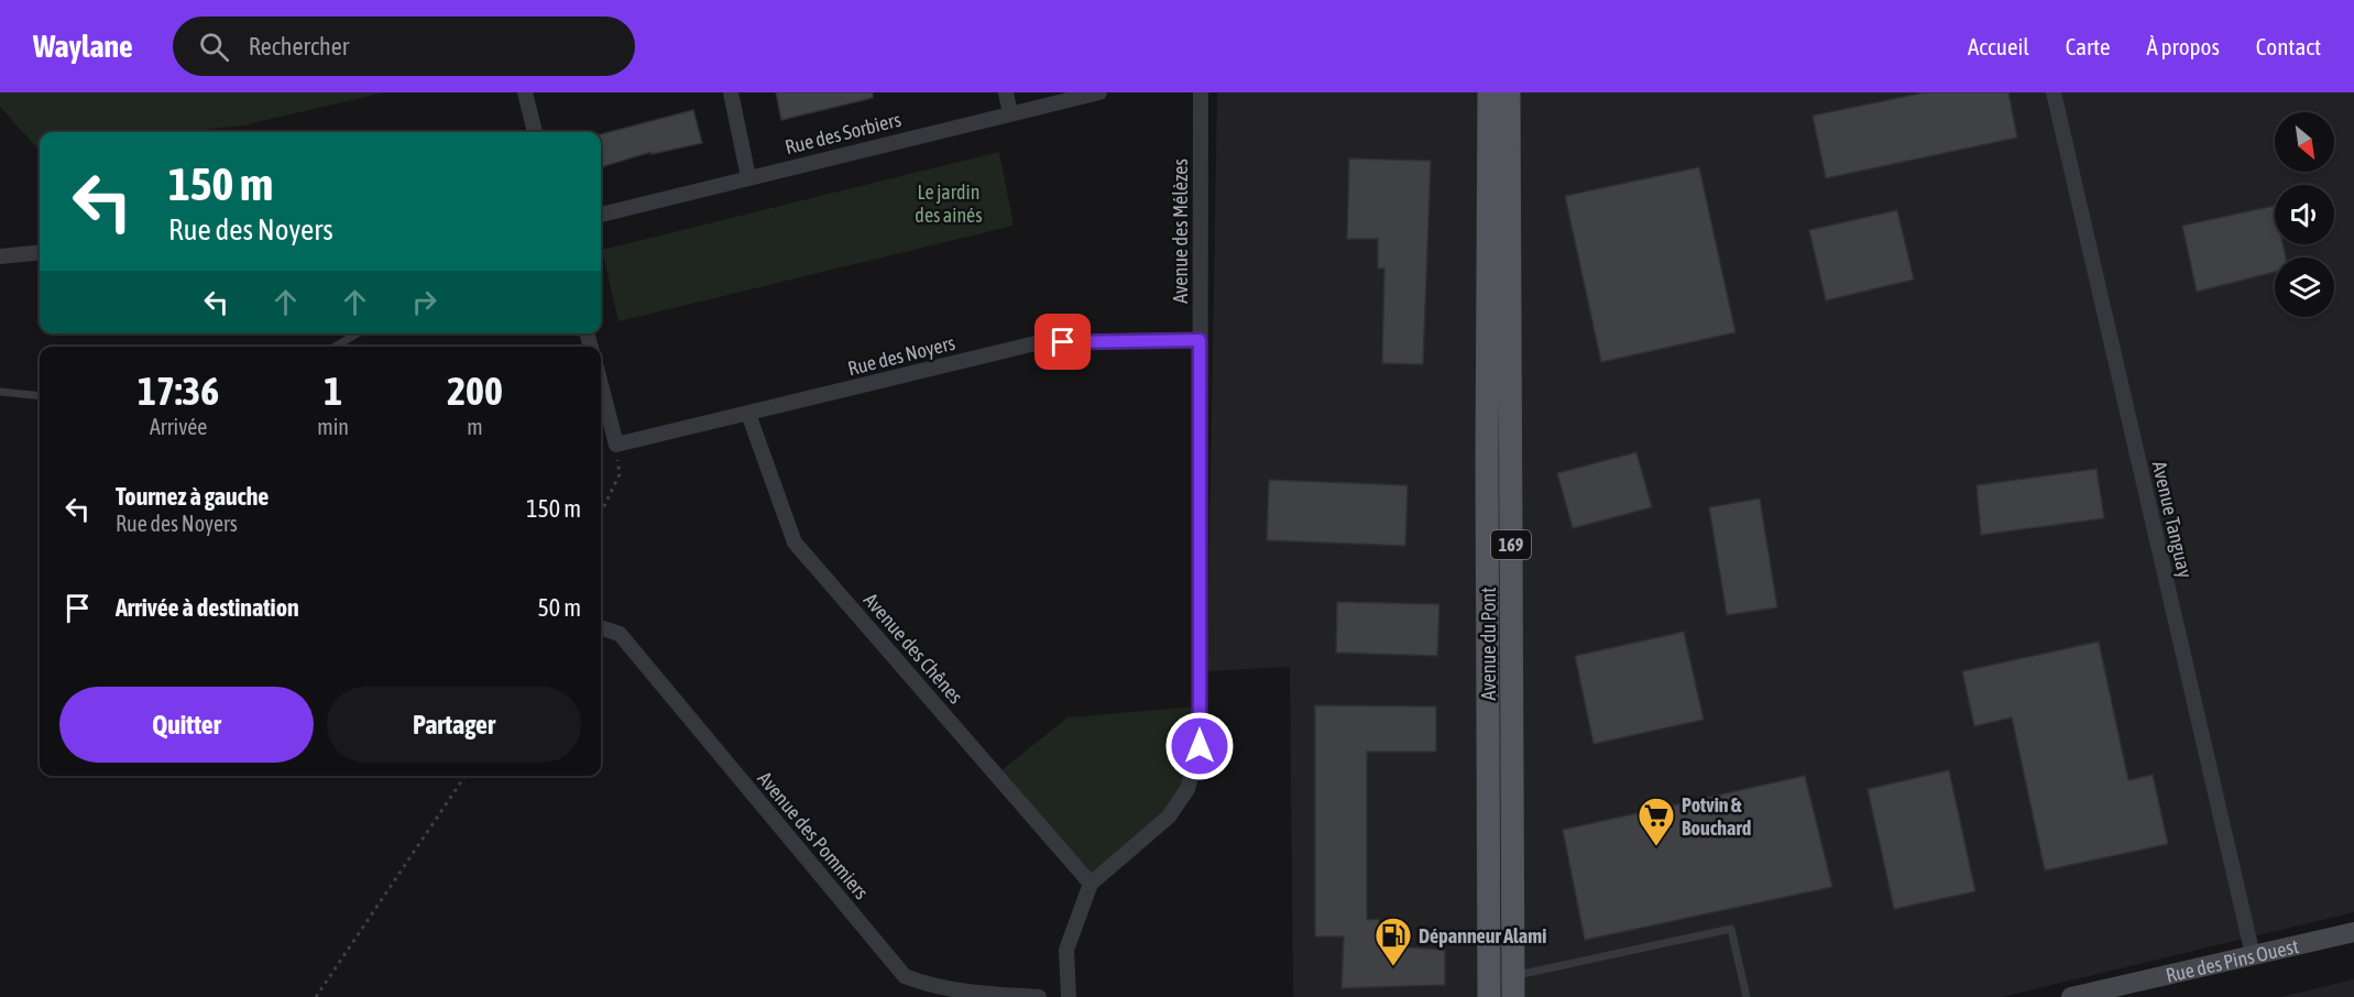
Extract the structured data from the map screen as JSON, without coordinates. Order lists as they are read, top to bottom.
{
  "streets": {
    "main road": ["169", "Avenue du Pont", "Rue des Pins Ouest"],
    "street": [
      "Rue des Sorbiers",
      "Avenue des Mélèzes",
      "Rue des Noyers",
      "Avenue Tanguay",
      "Avenue des Chênes",
      "Avenue des Pommiers"
    ]
  },
  "crossings": [
    ["Avenue des Mélèzes", "Rue des Noyers"],
    ["Avenue des Mélèzes", "Avenue des Chênes"],
    ["Rue des Noyers", "Avenue des Chênes"],
    ["Avenue Tanguay", "Rue des Pins Ouest"]
  ],
  "parks": ["Le jardin des ainés"],
  "places": {
    "supermarket": ["Potvin & Bouchard"],
    "fuel station": ["Dépanneur Alami"]
  },
  "north": "bottom right",
  "page": {
    "header": "Waylane",
    "search": "Rechercher",
    "nav": [
      "Accueil",
      "Carte",
      "À propos",
      "Contact"
    ],
    "turn": ["150 m", "Rue des Noyers"],
    "eta": [
      "17:36",
      "Arrivée",
      "1",
      "min",
      "200",
      "m"
    ],
    "list": [
      {
        "name": "Tournez à gauche",
        "note": "Rue des Noyers",
        "value": "150 m"
      },
      {
        "name": "Arrivée à destination",
        "value": "50 m"
      }
    ],
    "buttons": ["Quitter", "Partager"]
  }
}
